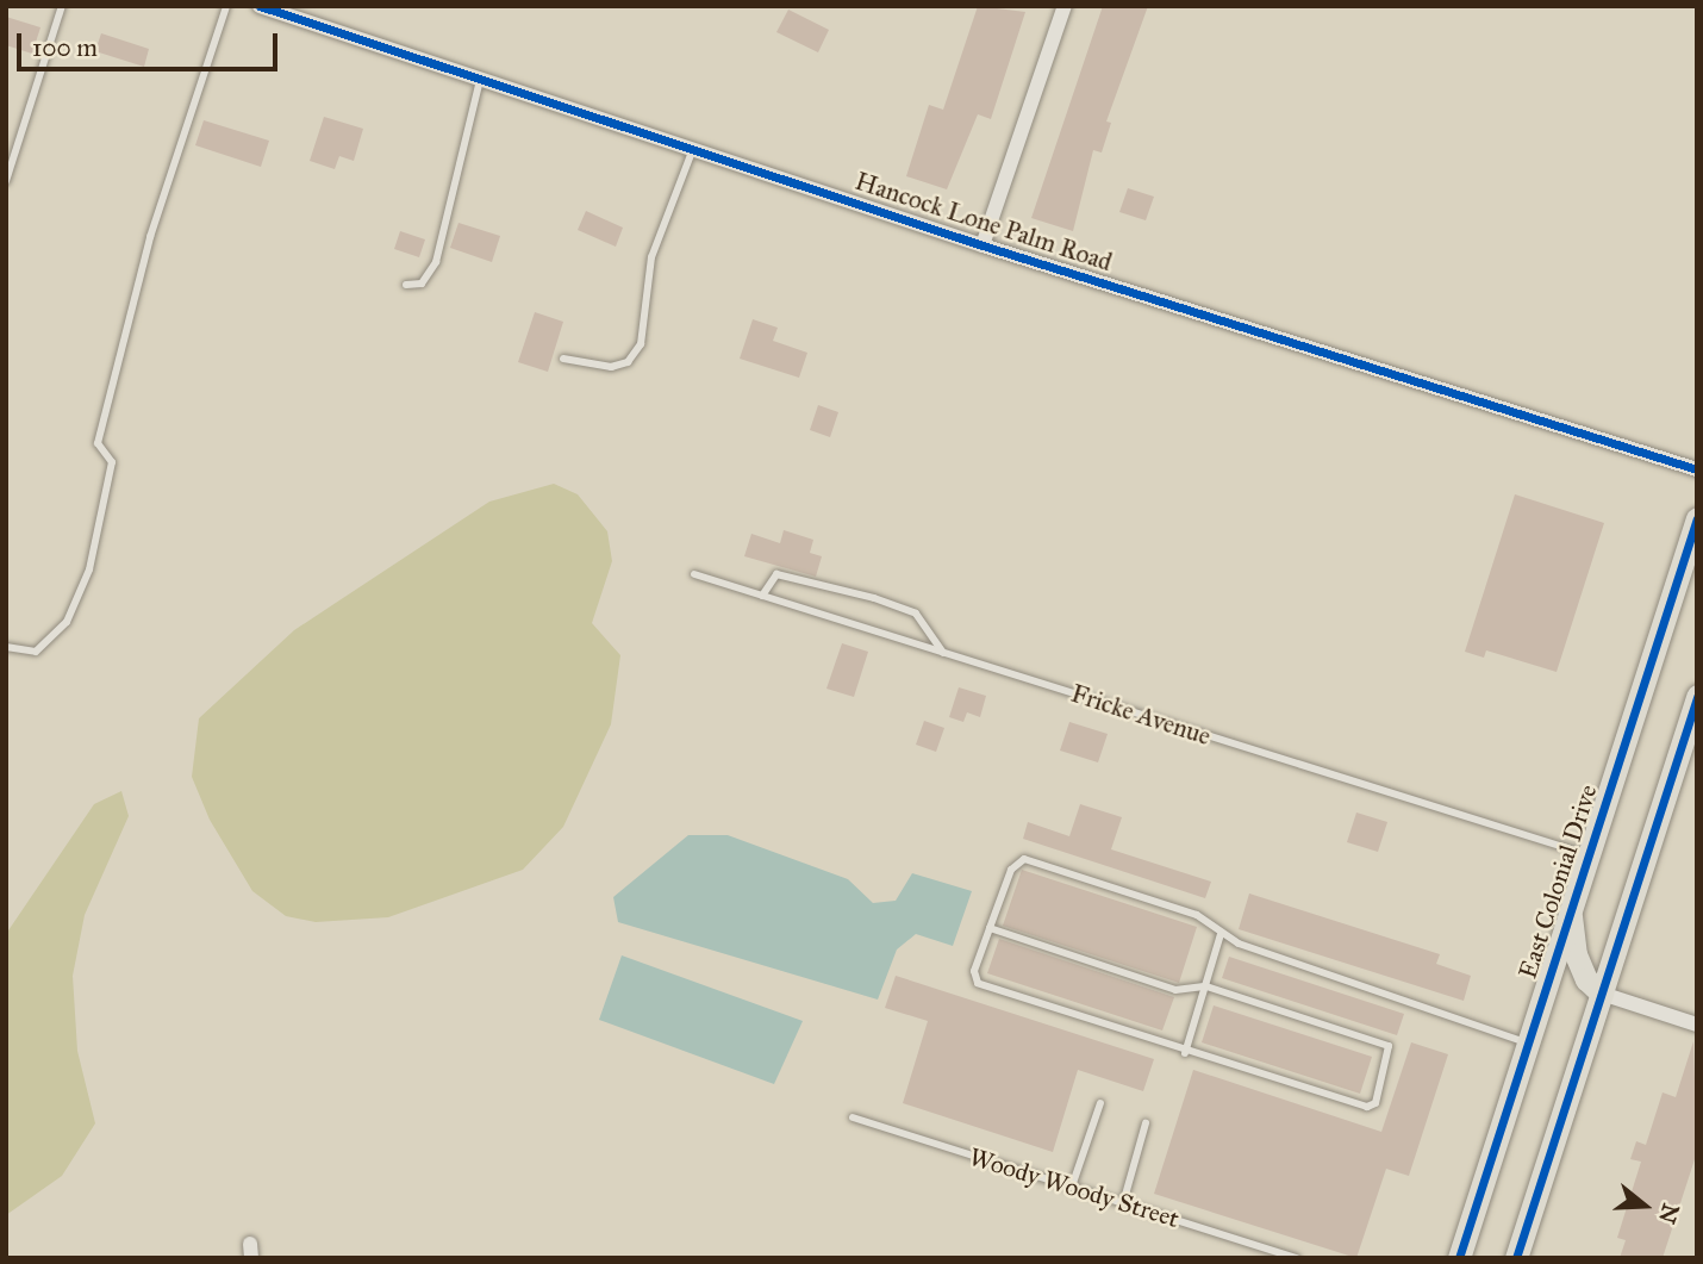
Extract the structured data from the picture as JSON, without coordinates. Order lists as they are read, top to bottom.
{
  "streets": {
    "highway": ["East Colonial Drive"],
    "street": ["Hancock Lone Palm Road"],
    "lane": ["Fricke Avenue", "Woody Woody Street"]
  },
  "crossings": [
    ["Fricke Avenue", "East Colonial Drive"]
  ],
  "scale_bar": "100 m",
  "north": "right"
}
